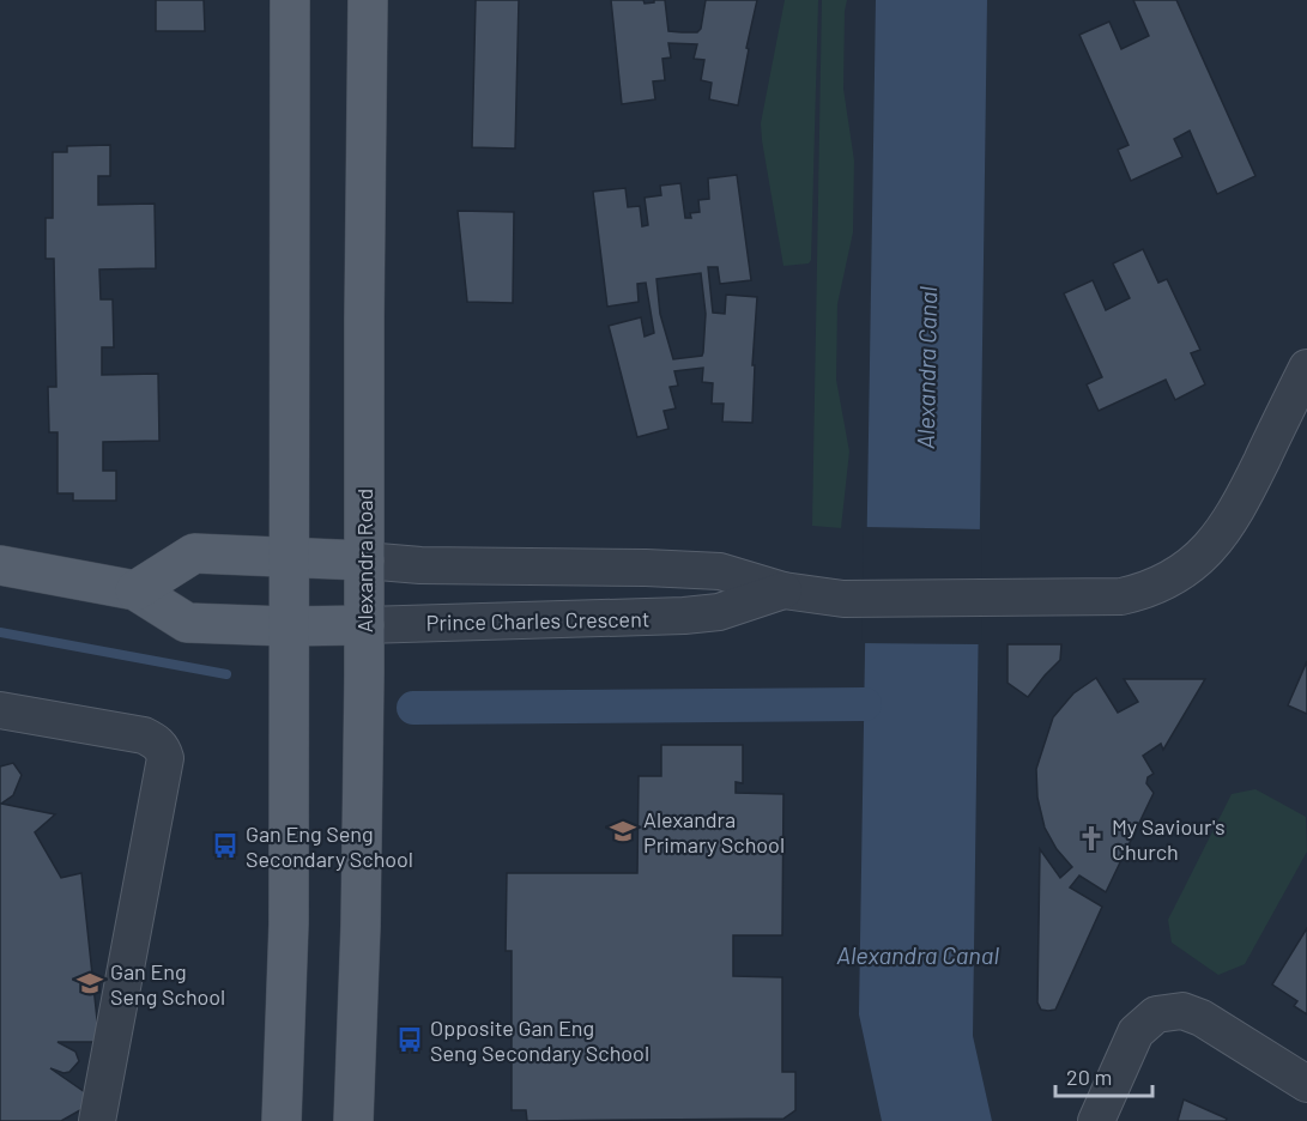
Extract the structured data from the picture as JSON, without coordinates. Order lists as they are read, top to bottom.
{
  "streets": {
    "main road": ["Alexandra Road", "Prince Charles Crescent"]
  },
  "crossings": [
    ["Alexandra Road", "Prince Charles Crescent"]
  ],
  "water": ["Alexandra Canal"],
  "places": {
    "school or university": ["Alexandra Primary School", "Gan Eng Seng School"],
    "church": ["My Saviour's Church"],
    "bus stop": ["Gan Eng Seng Secondary School", "Opposite Gan Eng Seng Secondary School"]
  },
  "scale_bar": "20 m"
}
